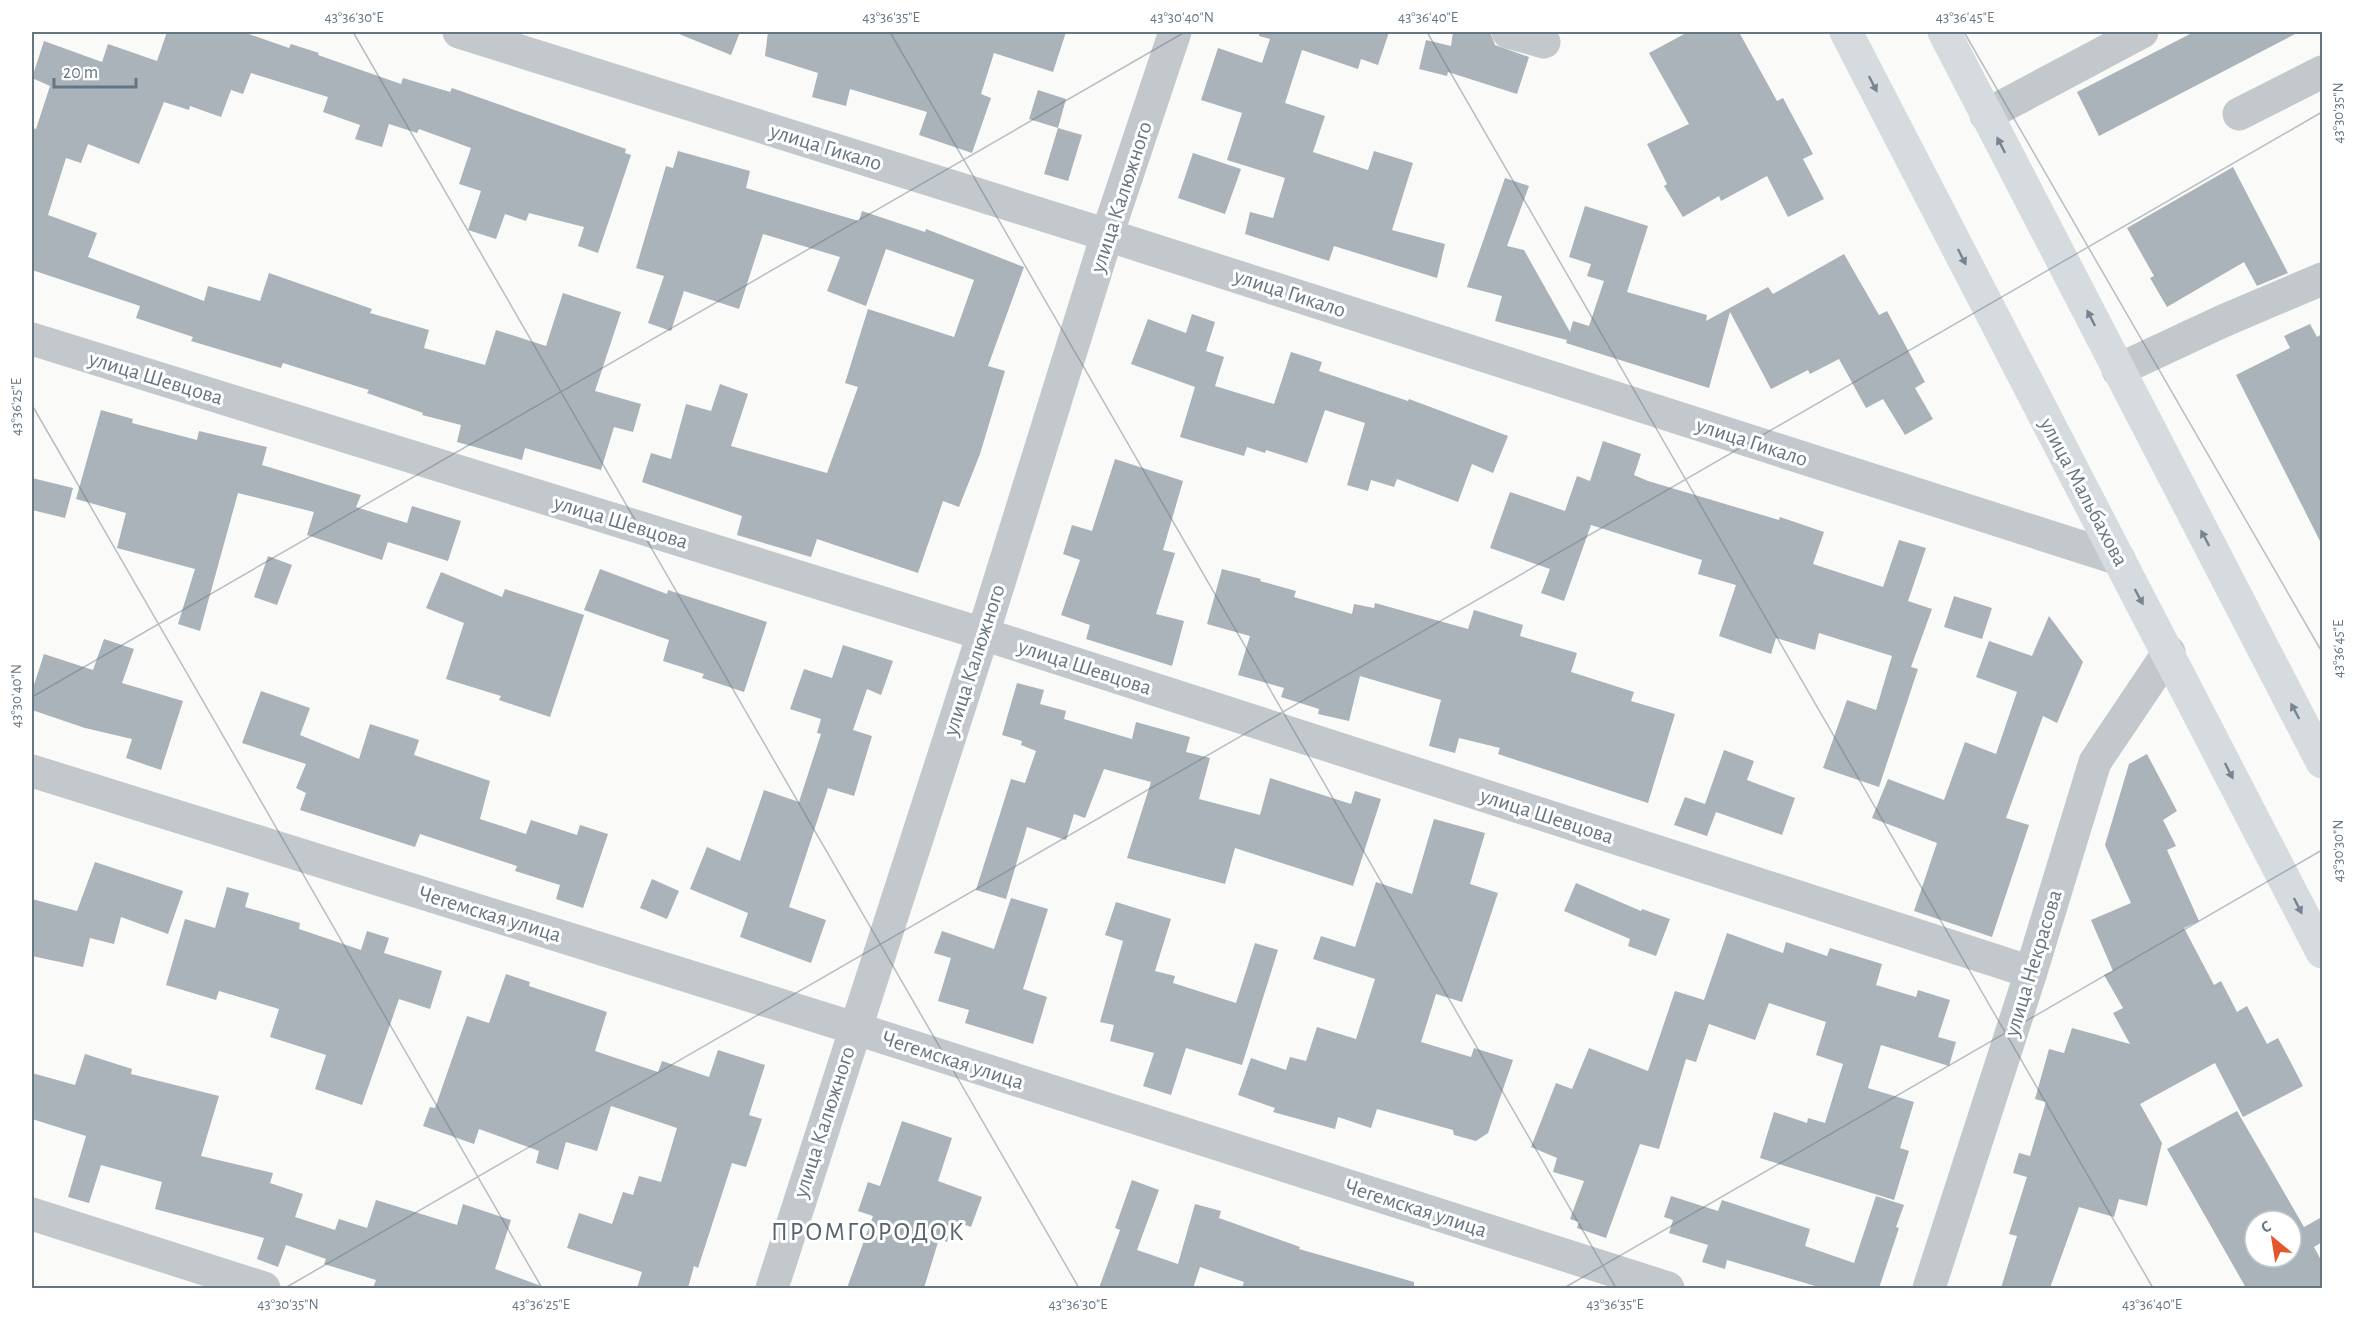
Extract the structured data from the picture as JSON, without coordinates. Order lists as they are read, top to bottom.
{
  "streets": {
    "main road": ["улица Мальбахова"],
    "street": [
      "улица Гикало",
      "улица Калюжного",
      "улица Шевцова",
      "Чегемская улица",
      "улица Некрасова"
    ]
  },
  "crossings": [
    ["улица Гикало", "улица Калюжного"],
    ["улица Гикало", "улица Мальбахова"],
    ["улица Калюжного", "улица Шевцова"],
    ["улица Калюжного", "Чегемская улица"],
    ["улица Шевцова", "улица Некрасова"],
    ["улица Мальбахова", "улица Некрасова"]
  ],
  "districts": ["ПРОМГОРОДОК"],
  "scale_bar": "20 m",
  "north": "top left",
  "coordinates": [
    "43°36'30\"E",
    "43°36'35\"E",
    "43°30'40\"N",
    "43°36'40\"E",
    "43°36'45\"E",
    "43°30'35\"N",
    "43°36'25\"E",
    "43°30'30\"N"
  ]
}
